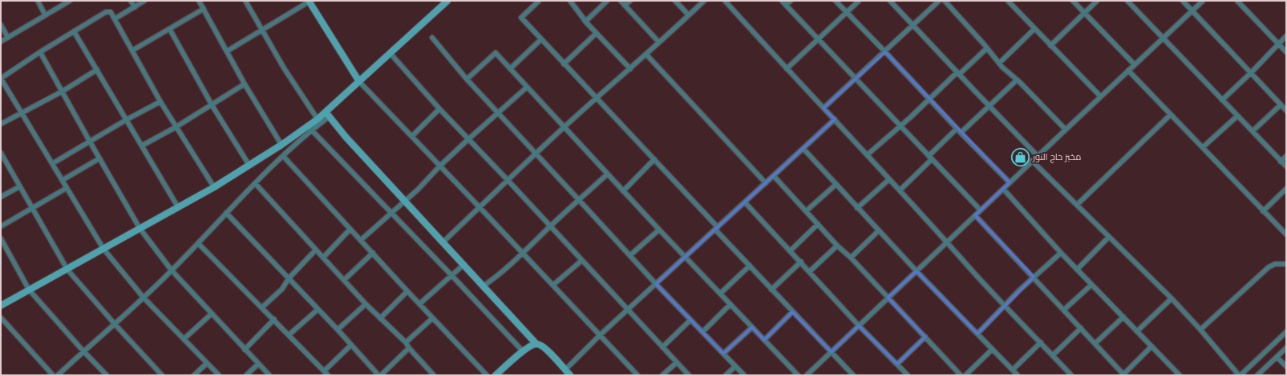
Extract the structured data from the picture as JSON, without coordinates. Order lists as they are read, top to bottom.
{
  "places": {
    "shop": ["مخبز حاج النور"]
  }
}
